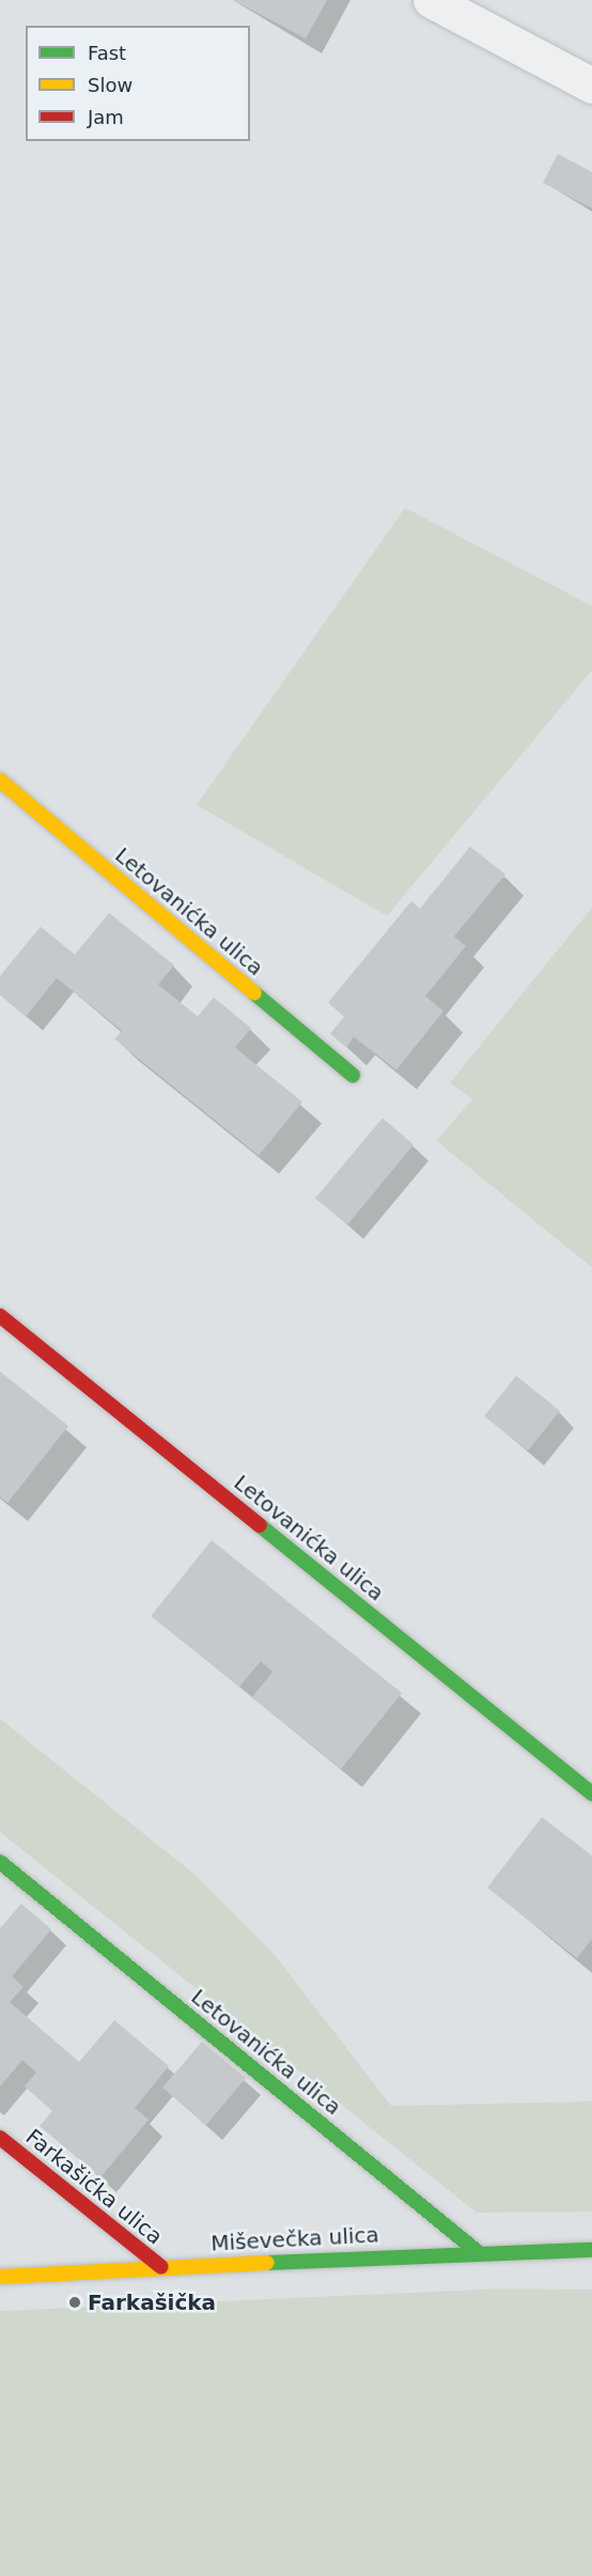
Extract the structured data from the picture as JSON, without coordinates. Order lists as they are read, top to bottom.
{
  "streets": {
    "street": ["Letovanićka ulica", "Farkašićka ulica", "Miševečka ulica"]
  },
  "crossings": [
    ["Letovanićka ulica", "Miševečka ulica"],
    ["Farkašićka ulica", "Miševečka ulica"]
  ],
  "places": ["Farkašička"],
  "legend": ["Fast", "Slow", "Jam"]
}
